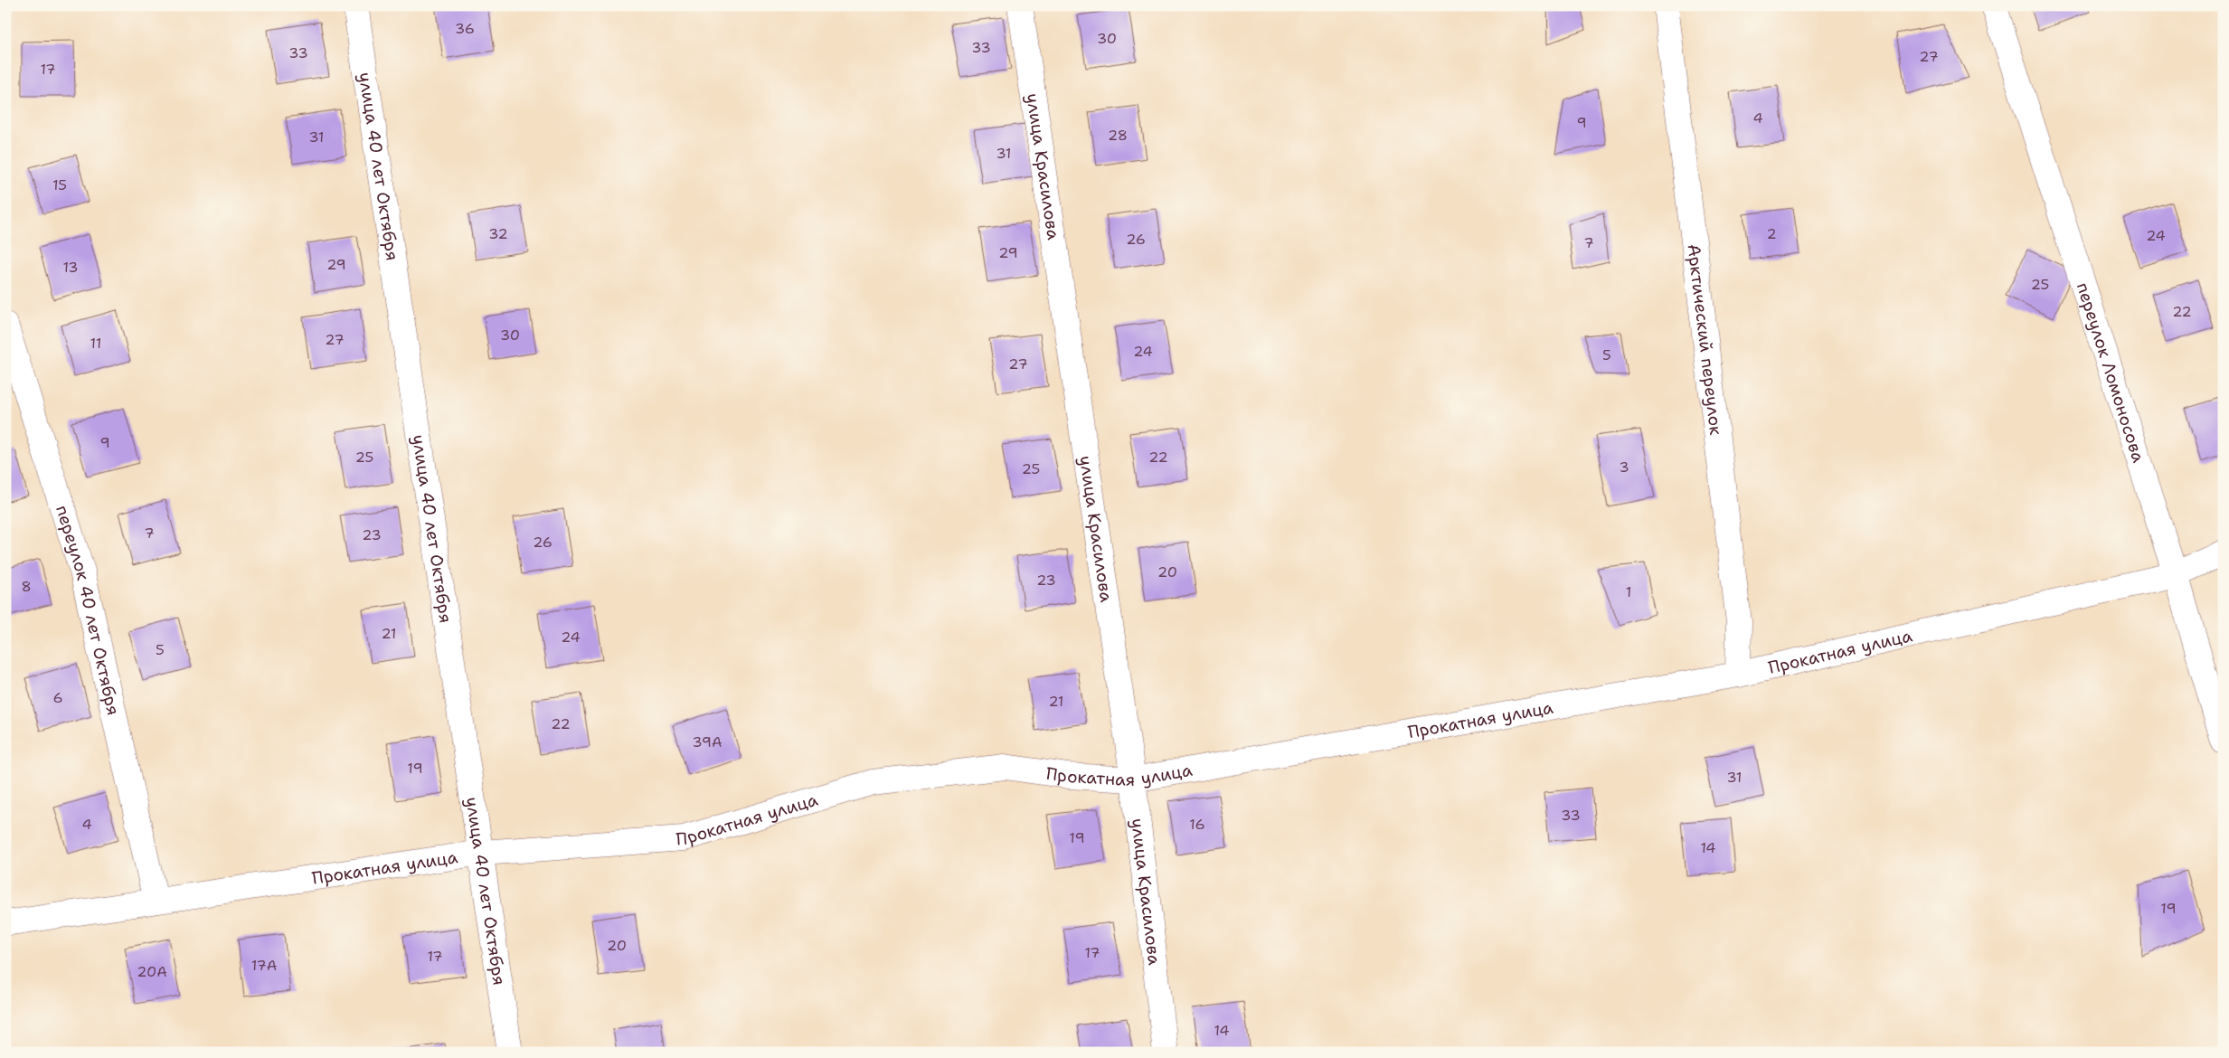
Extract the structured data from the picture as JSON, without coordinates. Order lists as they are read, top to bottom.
{
  "streets": {
    "street": [
      "улица 40 лет Октября",
      "улица Красилова",
      "Арктический переулок",
      "переулок Ломоносова",
      "переулок 40 лет Октября",
      "Прокатная улица"
    ]
  },
  "crossings": [
    ["улица 40 лет Октября", "Прокатная улица"],
    ["улица Красилова", "Прокатная улица"],
    ["Арктический переулок", "Прокатная улица"],
    ["переулок Ломоносова", "Прокатная улица"],
    ["переулок 40 лет Октября", "Прокатная улица"]
  ],
  "house_numbers": [
    "36",
    "30",
    "33",
    "33",
    "27",
    "17",
    "4",
    "9",
    "28",
    "31",
    "31",
    "15",
    "32",
    "2",
    "24",
    "26",
    "7",
    "29",
    "29",
    "13",
    "25",
    "22",
    "30",
    "27",
    "11",
    "24",
    "5",
    "27",
    "9",
    "25",
    "22",
    "3",
    "25",
    "7",
    "23",
    "26",
    "20",
    "23",
    "8",
    "1",
    "21",
    "24",
    "5",
    "6",
    "21",
    "22",
    "39А",
    "19",
    "31",
    "33",
    "4",
    "16",
    "19",
    "14",
    "19",
    "20",
    "17",
    "17",
    "17А",
    "20А",
    "14"
  ]
}
